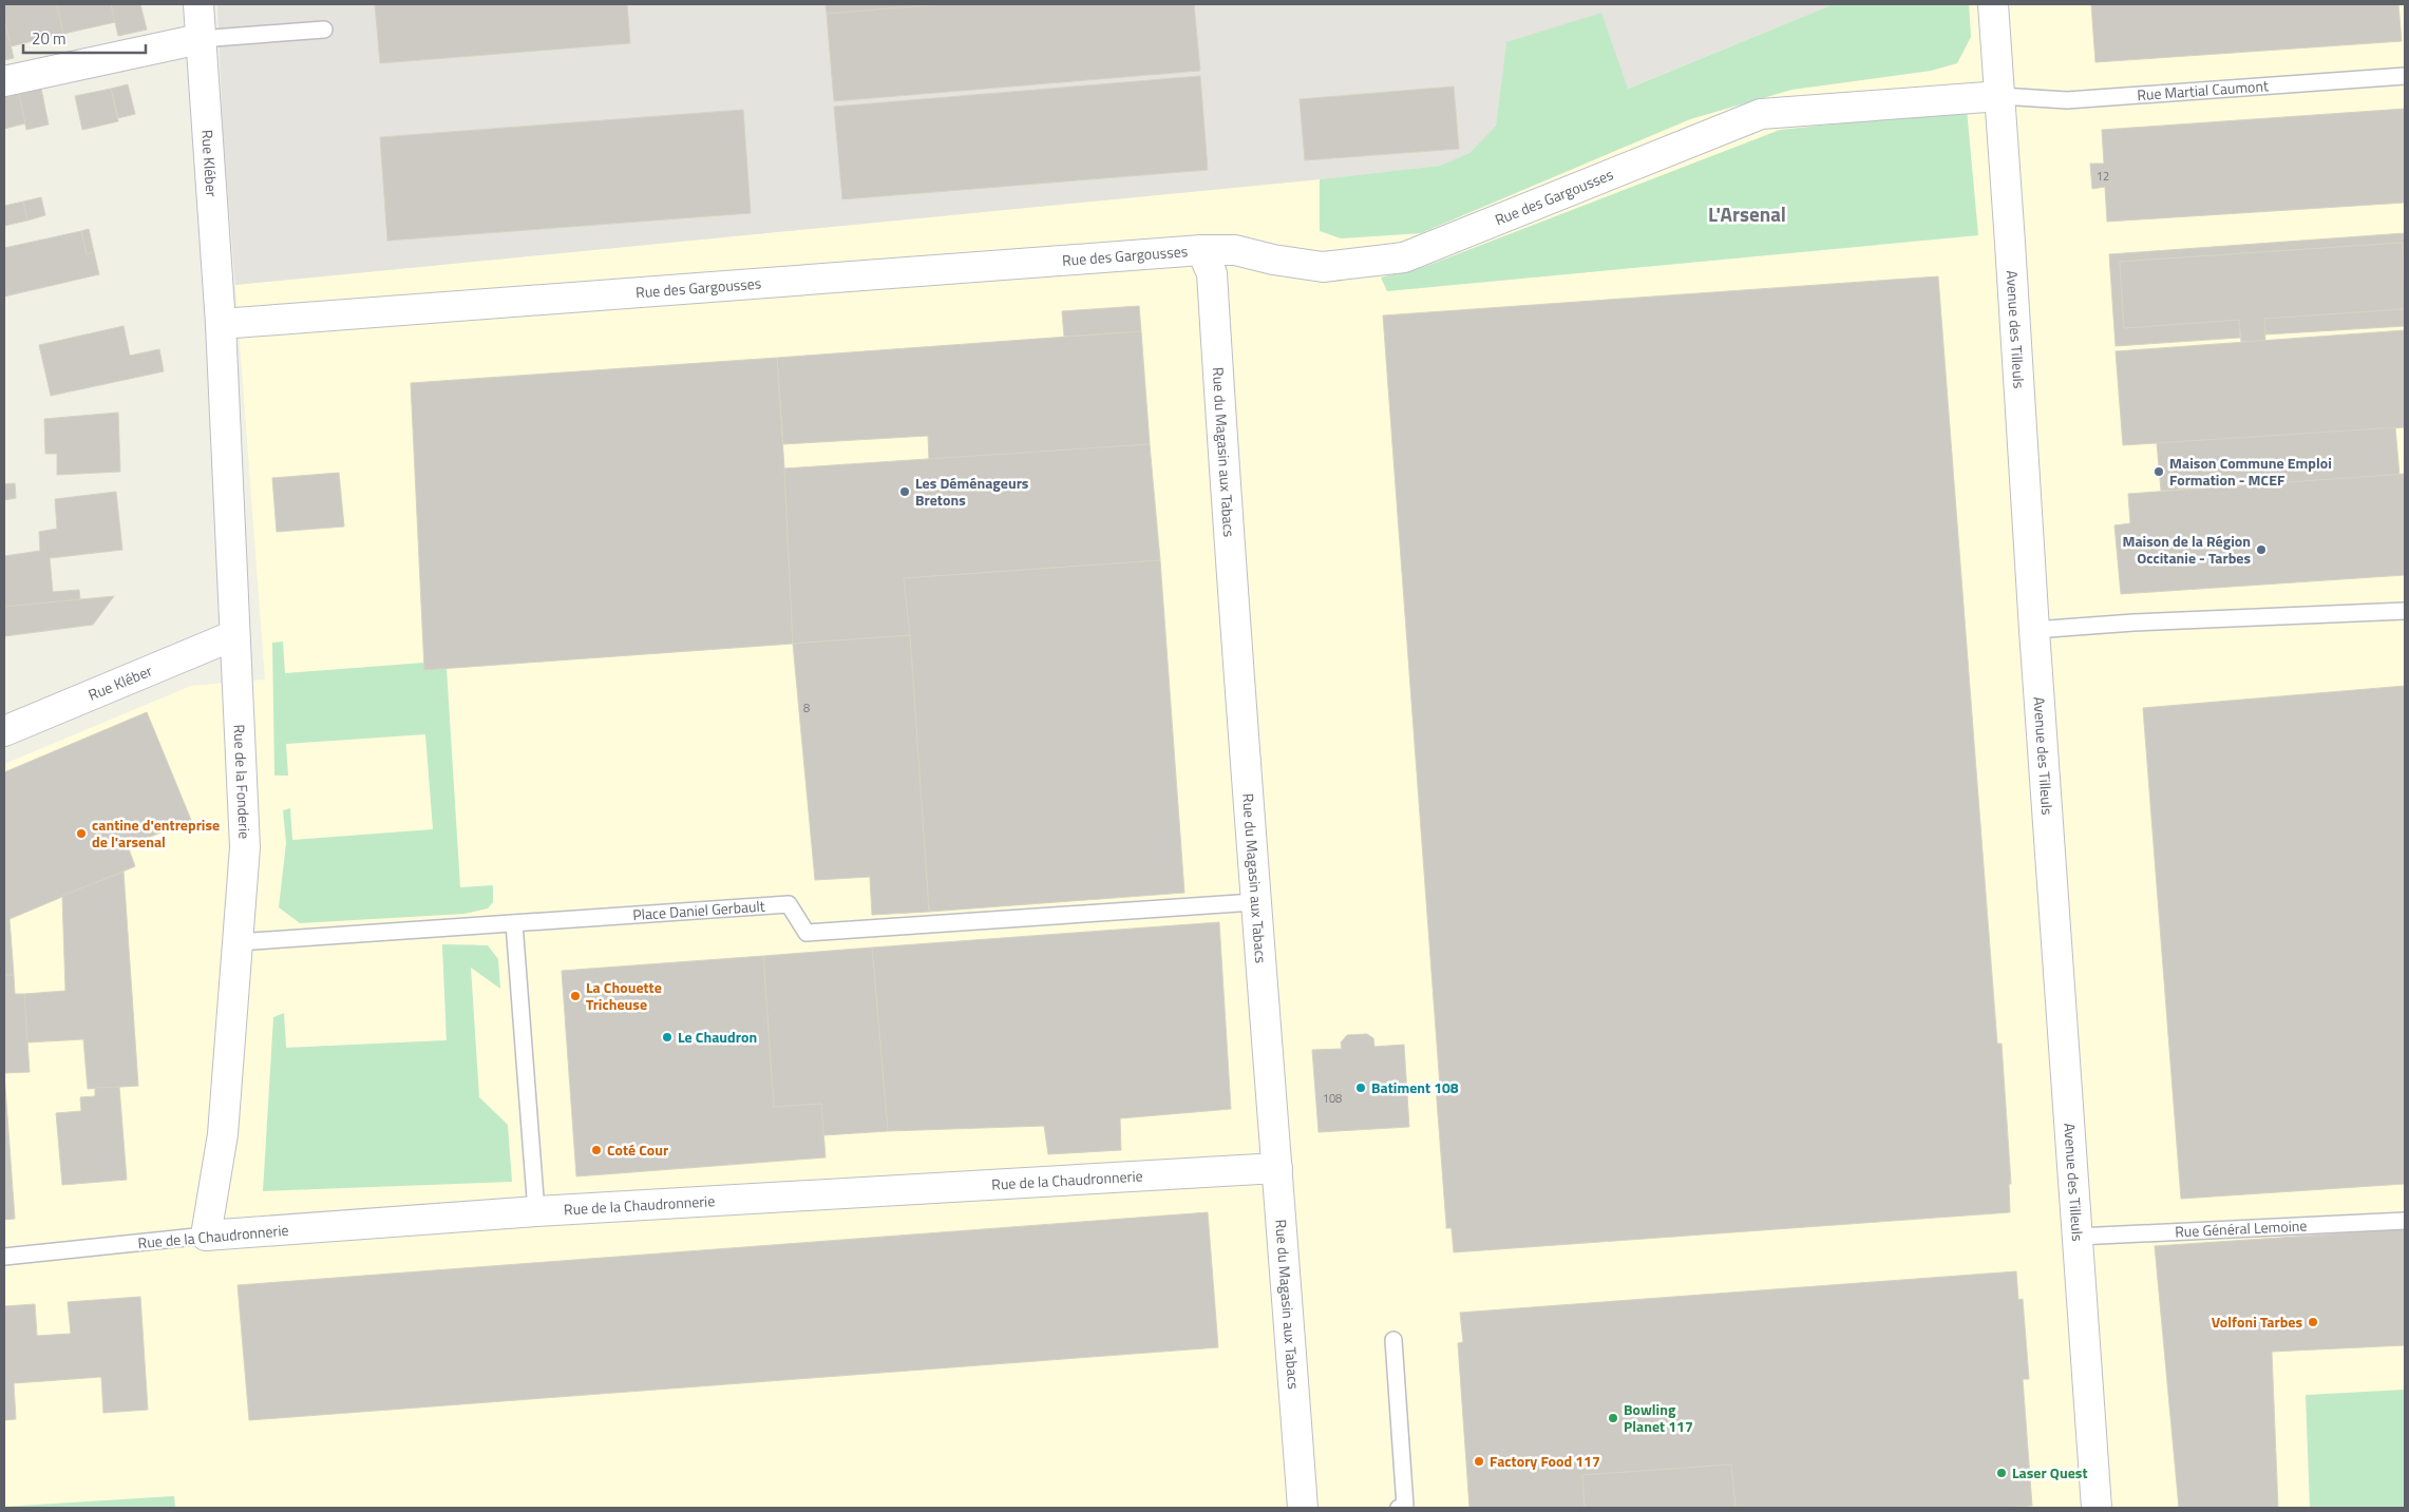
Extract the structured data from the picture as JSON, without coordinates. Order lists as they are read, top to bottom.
{
  "streets": {
    "street": [
      "Rue Kléber",
      "Rue des Gargousses",
      "Avenue des Tilleuls",
      "Rue du Magasin aux Tabacs",
      "Rue de la Fonderie",
      "Rue de la Chaudronnerie"
    ],
    "lane": ["Rue Martial Caumont", "Place Daniel Gerbault", "Rue Général Lemoine"]
  },
  "crossings": [
    ["Rue Martial Caumont", "Rue des Gargousses"],
    ["Rue Martial Caumont", "Avenue des Tilleuls"],
    ["Rue Kléber", "Rue des Gargousses"],
    ["Rue Kléber", "Rue de la Fonderie"],
    ["Rue des Gargousses", "Avenue des Tilleuls"],
    ["Rue des Gargousses", "Rue du Magasin aux Tabacs"],
    ["Rue des Gargousses", "Rue de la Fonderie"],
    ["Avenue des Tilleuls", "Rue Général Lemoine"],
    ["Rue du Magasin aux Tabacs", "Place Daniel Gerbault"],
    ["Rue du Magasin aux Tabacs", "Rue de la Chaudronnerie"],
    ["Rue de la Fonderie", "Place Daniel Gerbault"],
    ["Rue de la Fonderie", "Rue de la Chaudronnerie"]
  ],
  "districts": ["L'Arsenal"],
  "places": [
    "Maison Commune Emploi Formation - MCEF",
    "Les Déménageurs Bretons",
    "Maison de la Région Occitanie - Tarbes",
    "cantine d'entreprise de l'arsenal",
    "La Chouette Tricheuse",
    "Le Chaudron",
    "Batiment 108",
    "Coté Cour",
    "Volfoni Tarbes",
    "Bowling Planet 117",
    "Factory Food 117",
    "Laser Quest"
  ],
  "house_numbers": ["12", "8", "108"],
  "scale_bar": "20 m"
}
